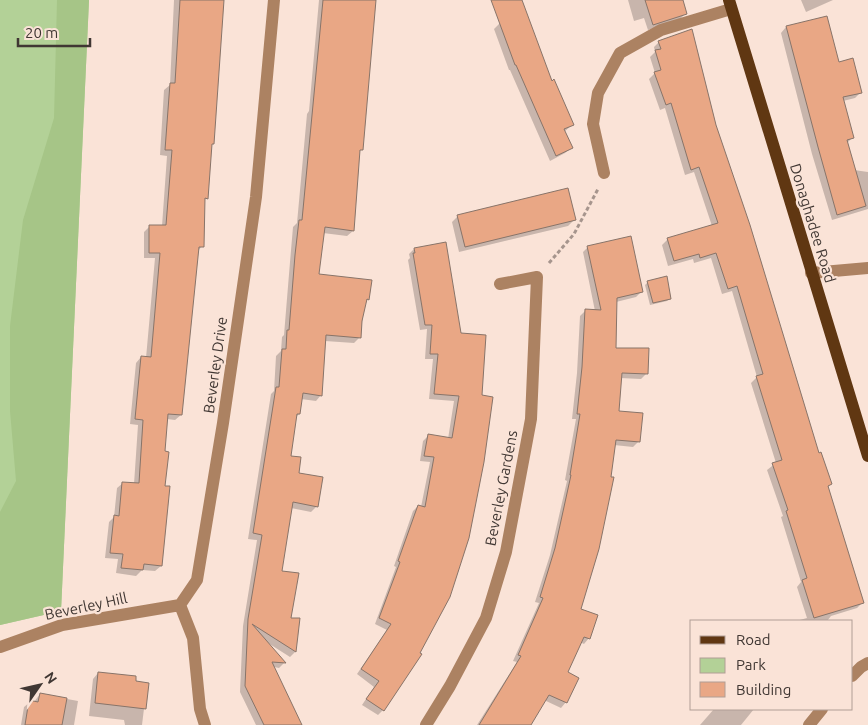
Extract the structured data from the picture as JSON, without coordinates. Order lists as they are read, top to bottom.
{
  "streets": {
    "main road": ["Donaghadee Road"],
    "street": ["Beverley Drive", "Beverley Gardens", "Beverley Hill"]
  },
  "crossings": [
    ["Beverley Drive", "Beverley Hill"]
  ],
  "legend": ["Road", "Park", "Building"],
  "scale_bar": "20 m",
  "north": "top right"
}
